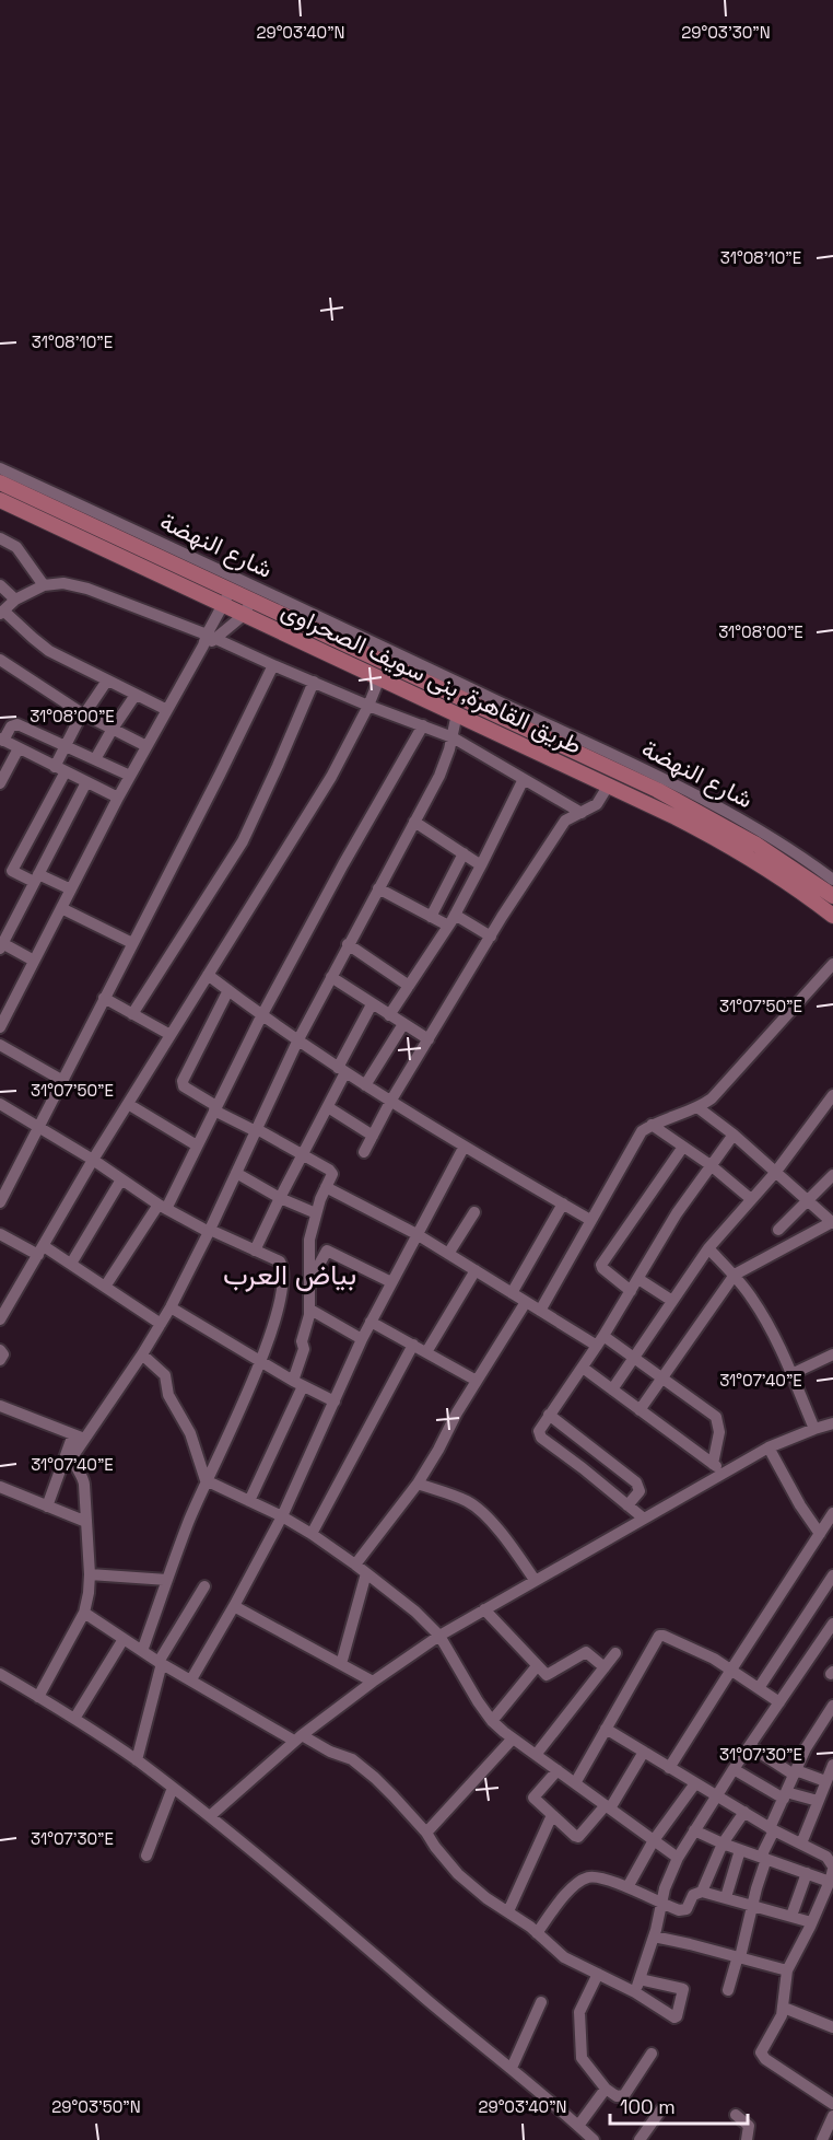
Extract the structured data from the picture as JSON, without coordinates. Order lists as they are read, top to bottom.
{
  "streets": {
    "main road": ["طريق القاهرة, بنى سويف الصحراوى"],
    "street": ["شارع النهضة"]
  },
  "districts": ["بياض العرب"],
  "scale_bar": "100 m",
  "coordinates": [
    "29°03'40\"N",
    "29°03'30\"N",
    "31°08'10\"E",
    "31°08'00\"E",
    "31°07'50\"E",
    "31°07'40\"E",
    "31°07'30\"E",
    "29°03'50\"N"
  ]
}
